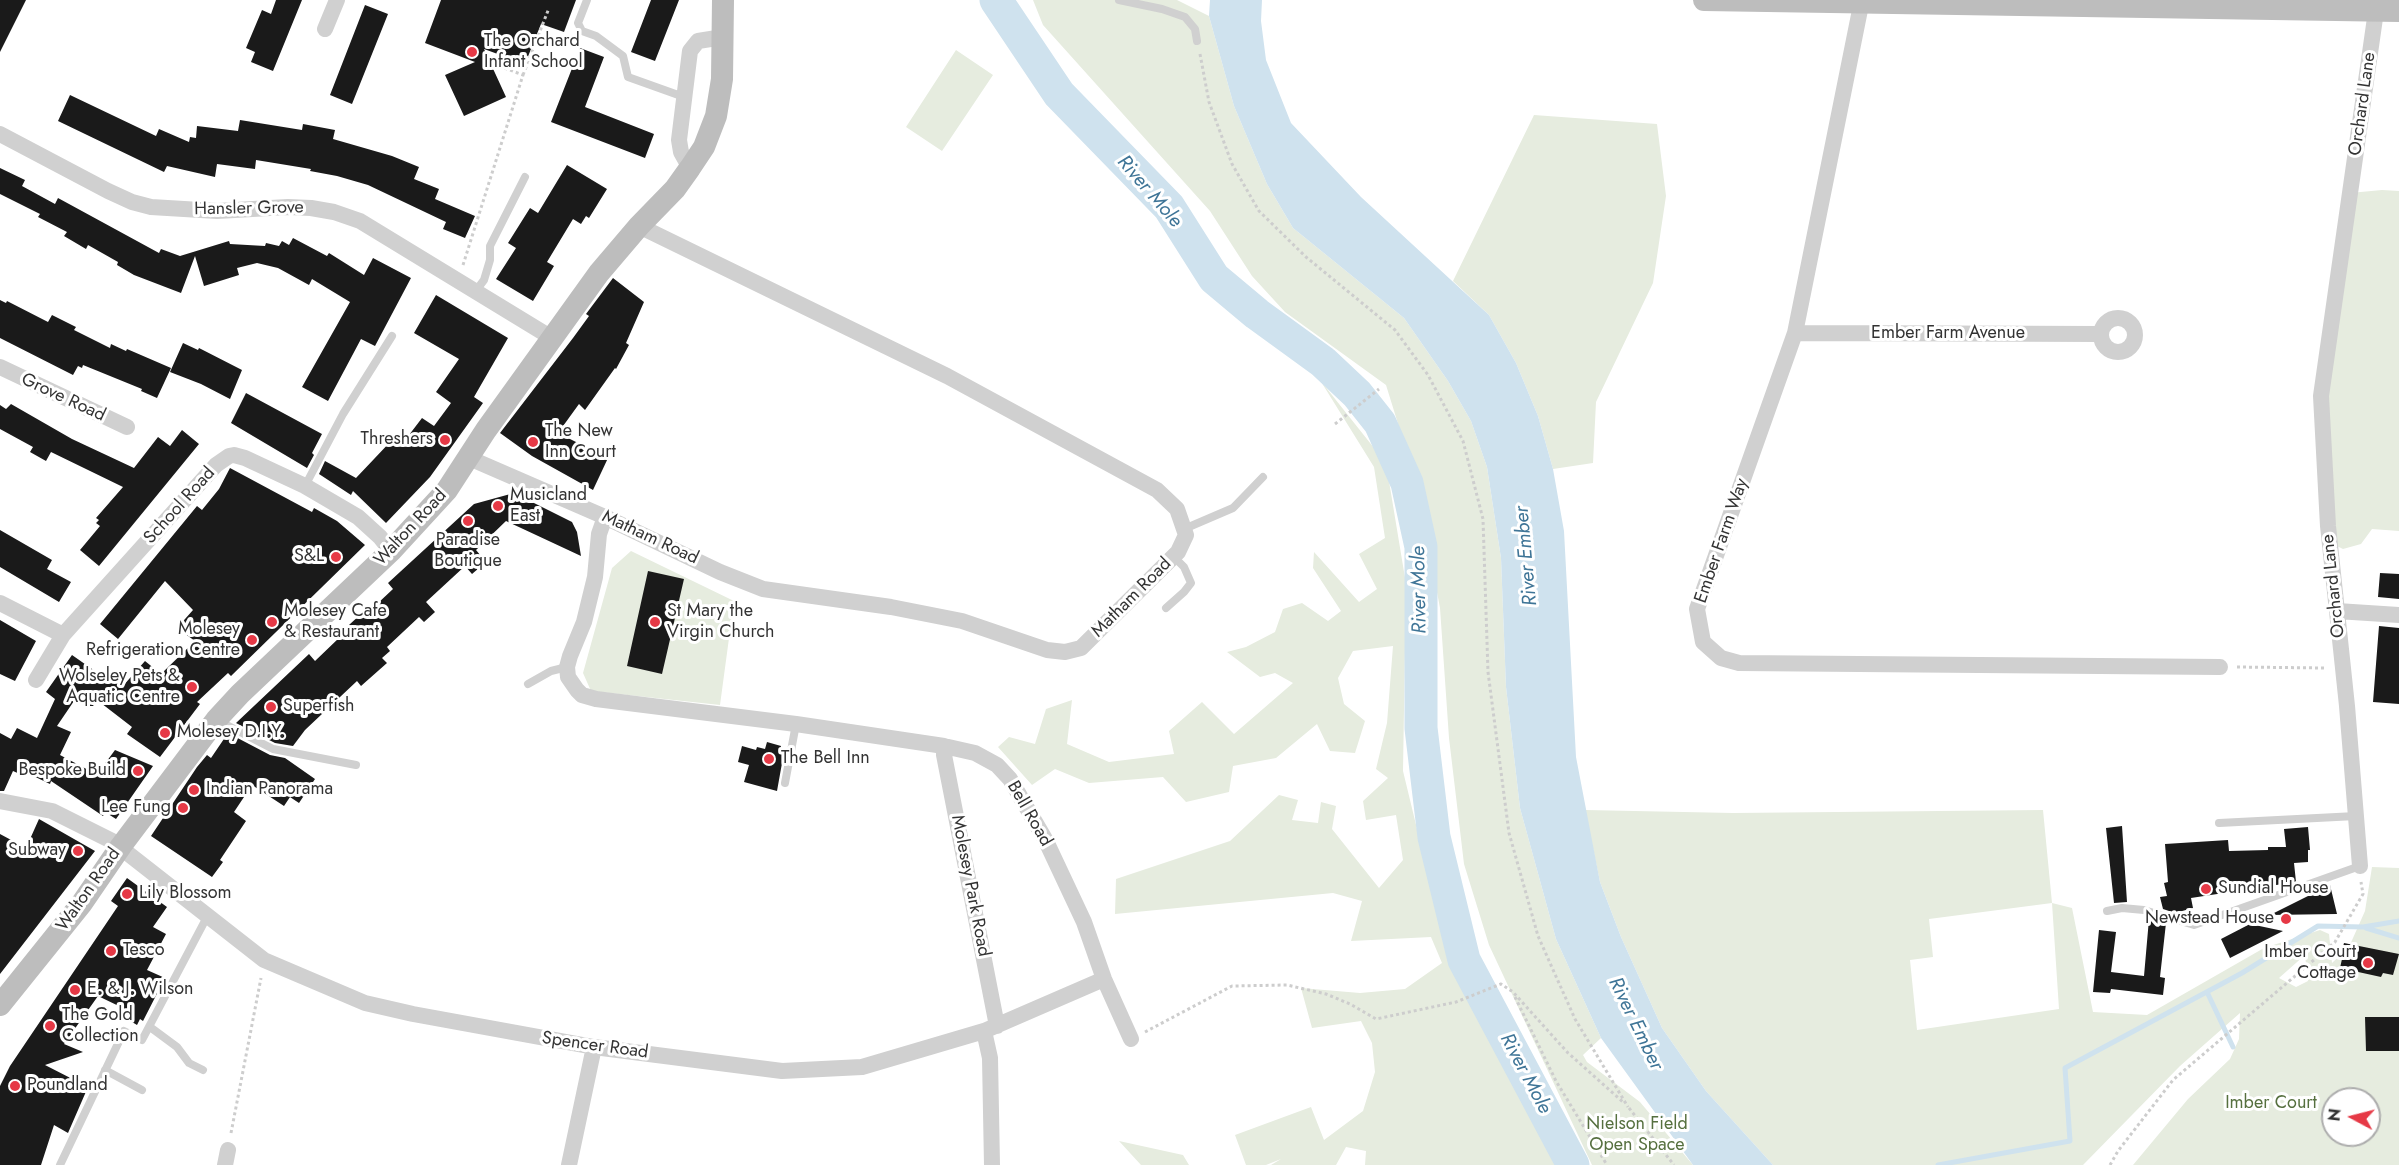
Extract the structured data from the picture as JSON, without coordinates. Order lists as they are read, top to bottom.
{
  "streets": {
    "main road": ["Walton Road"],
    "street": [
      "Orchard Lane",
      "Hansler Grove",
      "Ember Farm Avenue",
      "Grove Road",
      "School Road",
      "Matham Road",
      "Ember Farm Way",
      "Bell Road",
      "Molesey Park Road",
      "Spencer Road"
    ]
  },
  "crossings": [
    ["Hansler Grove", "Walton Road"],
    ["Ember Farm Avenue", "Ember Farm Way"],
    ["School Road", "Walton Road"],
    ["Walton Road", "Matham Road"],
    ["Walton Road", "Spencer Road"],
    ["Bell Road", "Molesey Park Road"],
    ["Bell Road", "Spencer Road"],
    ["Molesey Park Road", "Spencer Road"]
  ],
  "water": ["River Mole", "River Ember"],
  "parks": ["Imber Court", "Nielson Field Open Space"],
  "places": [
    "The Orchard Infant School",
    "Threshers",
    "The New Inn Court",
    "Musicland East",
    "Paradise Boutique",
    "S&L",
    "Molesey Cafe & Restaurant",
    "St Mary the Virgin Church",
    "Molesey Refrigeration Centre",
    "Wolseley Pets & Aquatic Centre",
    "Superfish",
    "Molesey D.I.Y.",
    "The Bell Inn",
    "Bespoke Build",
    "Indian Panorama",
    "Lee Fung",
    "Subway",
    "Sundial House",
    "Lily Blossom",
    "Newstead House",
    "Tesco",
    "Imber Court Cottage",
    "E. & J. Wilson",
    "The Gold Collection",
    "Poundland"
  ],
  "north": "left"
}
